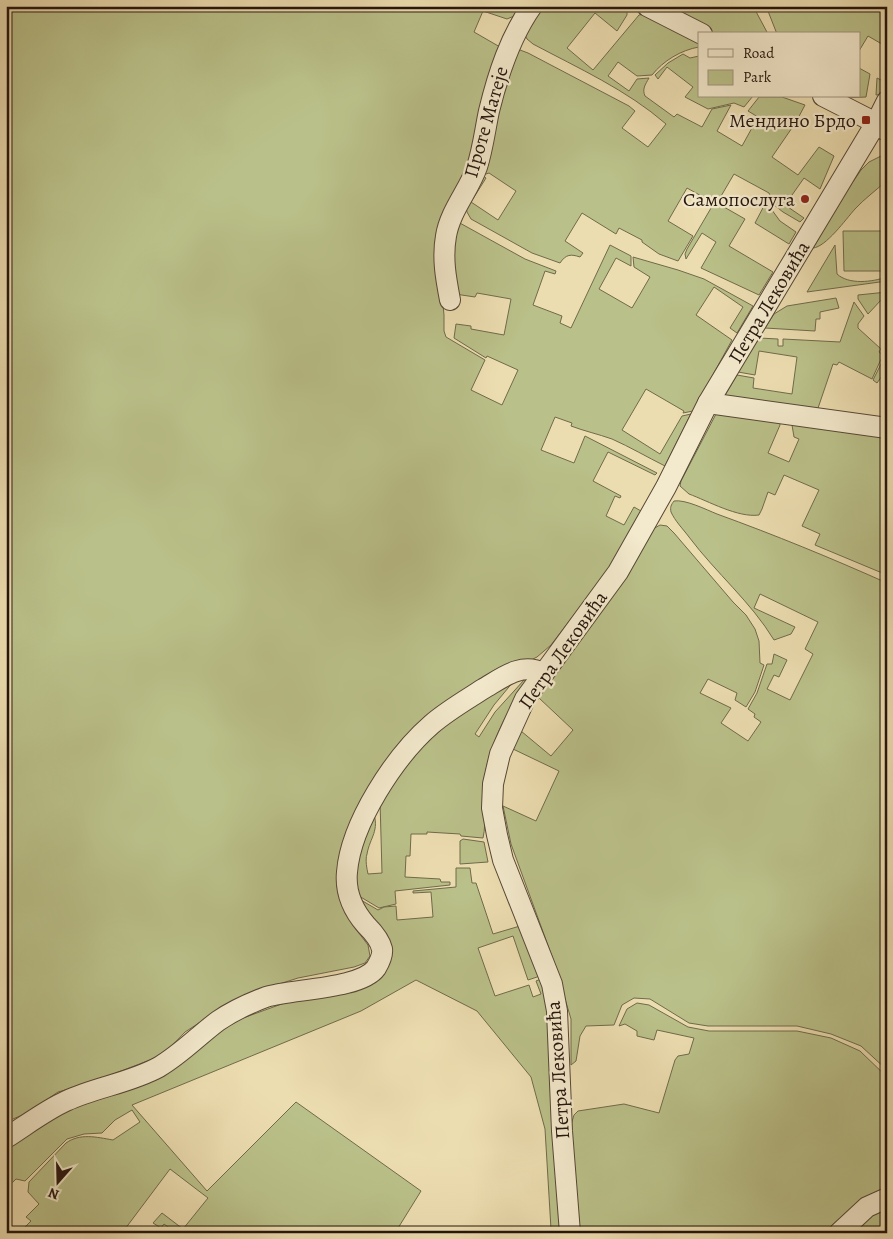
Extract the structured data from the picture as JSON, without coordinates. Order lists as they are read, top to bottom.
{
  "streets": {
    "street": ["Проте Матеје", "Петра Лековића"]
  },
  "places": {
    "transit": ["Мендино Брдо"],
    "other": ["Самопослуга"]
  },
  "legend": ["Road", "Park"],
  "north": "bottom"
}
